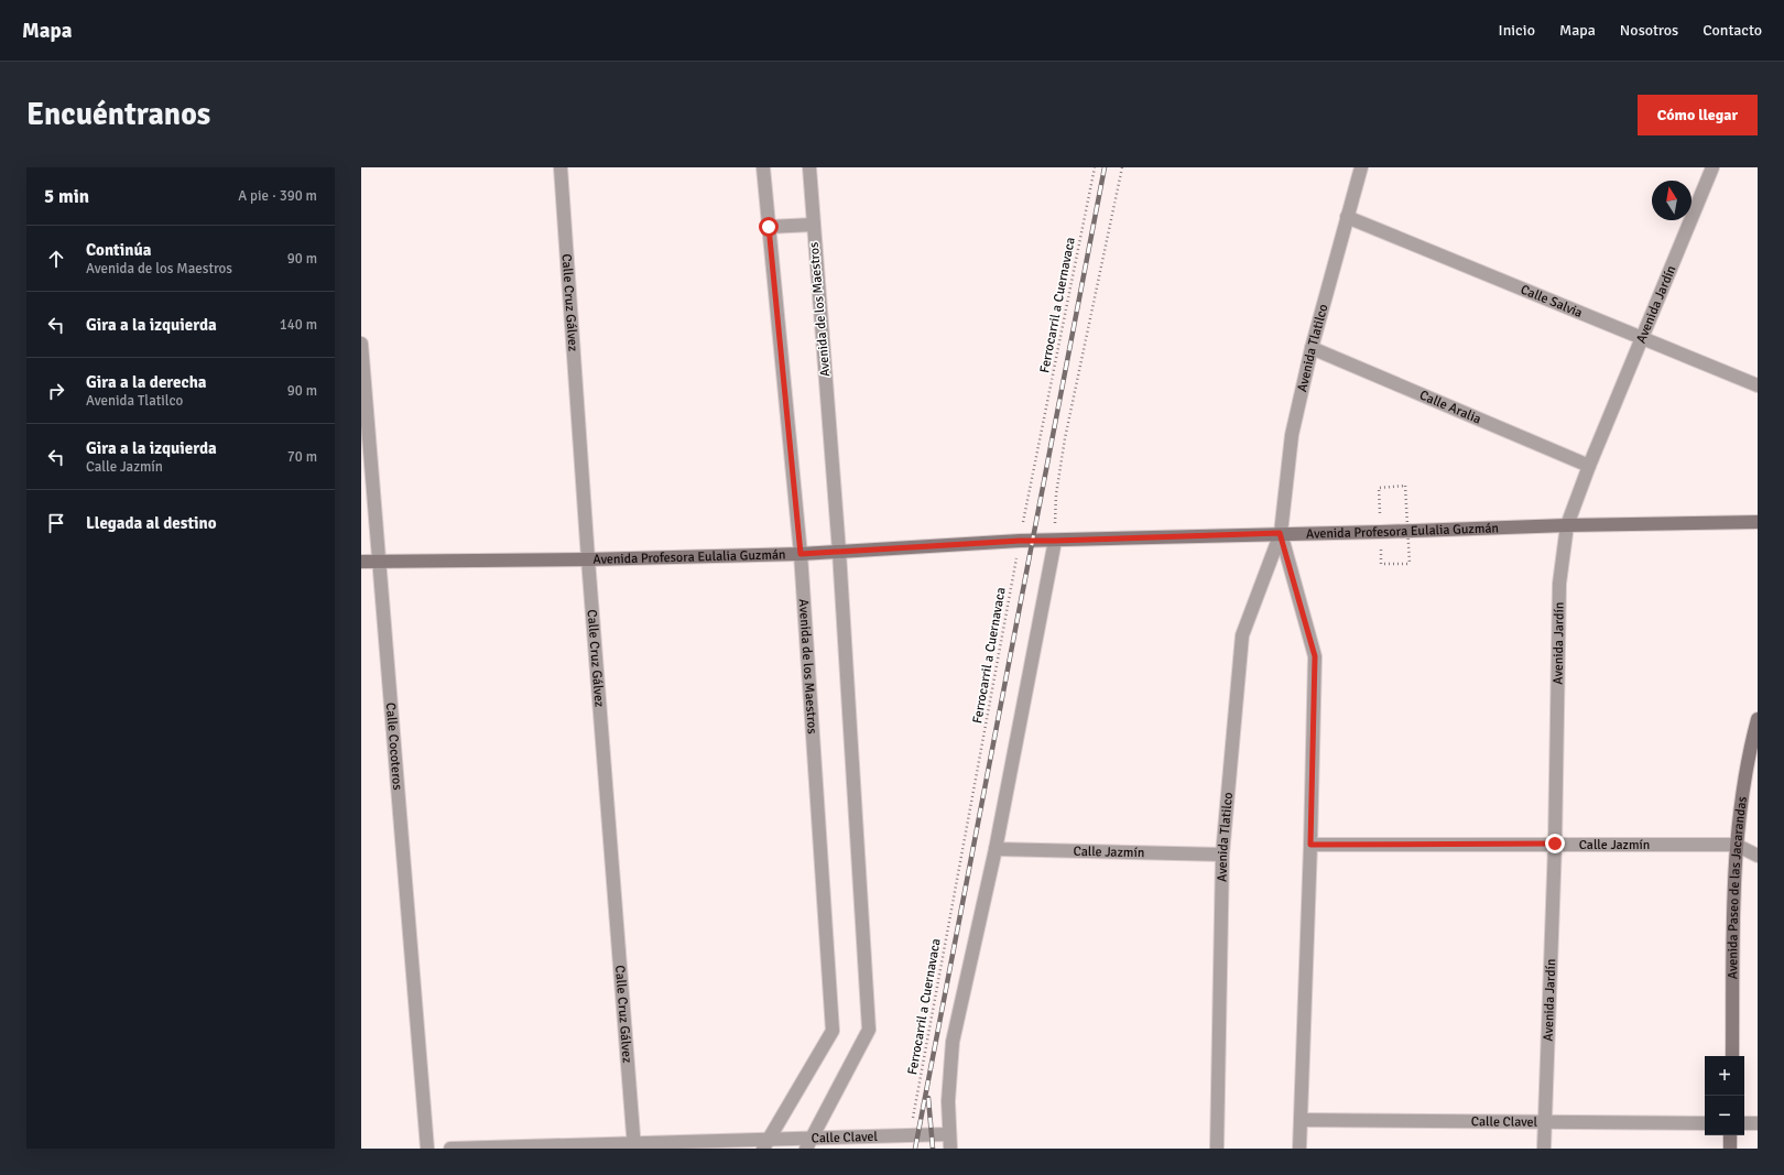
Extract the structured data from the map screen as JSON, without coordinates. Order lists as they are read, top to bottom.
{
  "streets": {
    "main road": ["Avenida Profesora Eulalia Guzmán", "Avenida Paseo de las Jacarandas"],
    "street": [
      "Calle Salvia",
      "Calle Cruz Gálvez",
      "Avenida Jardín",
      "Avenida de los Maestros",
      "Avenida Tlatilco",
      "Calle Aralia",
      "Calle Cocoteros",
      "Calle Jazmín",
      "Calle Clavel"
    ],
    "path": ["Ferrocarril a Cuernavaca"]
  },
  "crossings": [
    ["Calle Salvia", "Avenida Jardín"],
    ["Calle Salvia", "Avenida Tlatilco"],
    ["Calle Cruz Gálvez", "Avenida Profesora Eulalia Guzmán"],
    ["Calle Cruz Gálvez", "Calle Clavel"],
    ["Ferrocarril a Cuernavaca", "Avenida Profesora Eulalia Guzmán"],
    ["Ferrocarril a Cuernavaca", "Calle Clavel"],
    ["Avenida Jardín", "Calle Aralia"],
    ["Avenida Jardín", "Avenida Profesora Eulalia Guzmán"],
    ["Avenida Jardín", "Calle Jazmín"],
    ["Avenida Jardín", "Calle Clavel"],
    ["Avenida de los Maestros", "Avenida Profesora Eulalia Guzmán"],
    ["Avenida de los Maestros", "Calle Clavel"],
    ["Avenida Tlatilco", "Calle Aralia"],
    ["Avenida Tlatilco", "Avenida Profesora Eulalia Guzmán"],
    ["Avenida Tlatilco", "Calle Jazmín"],
    ["Avenida Tlatilco", "Calle Clavel"],
    ["Avenida Profesora Eulalia Guzmán", "Calle Cocoteros"],
    ["Calle Jazmín", "Avenida Paseo de las Jacarandas"]
  ],
  "north": "top",
  "page": {
    "header": "Mapa",
    "nav": [
      "Inicio",
      "Mapa",
      "Nosotros",
      "Contacto"
    ],
    "buttons": "Cómo llegar",
    "title": "Encuéntranos",
    "heading": ["5 min", "A pie · 390 m"],
    "list": [
      ["Continúa", "Avenida de los Maestros", "90 m"],
      ["Gira a la izquierda", "140 m"],
      ["Gira a la derecha", "Avenida Tlatilco", "90 m"],
      ["Gira a la izquierda", "Calle Jazmín", "70 m"],
      "Llegada al destino"
    ],
    "map_buttons": ["+", "−"]
  }
}
